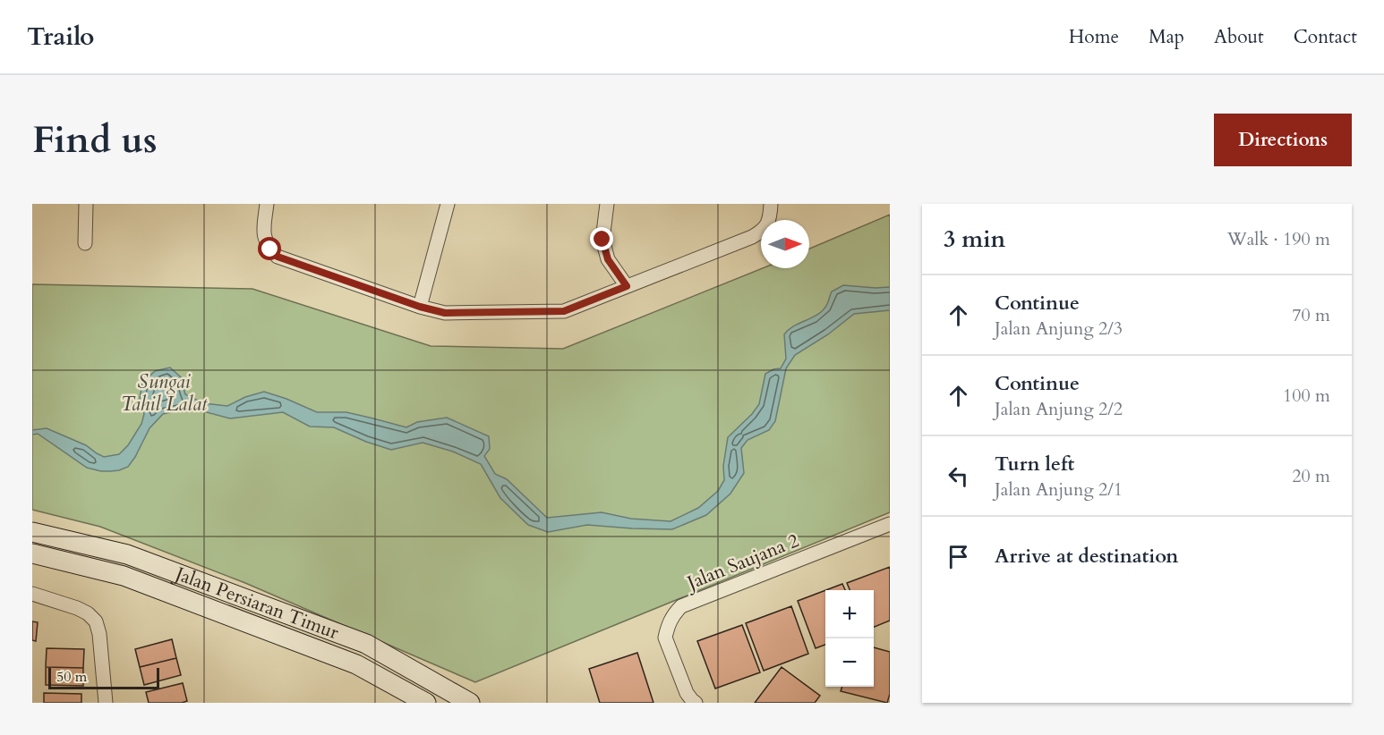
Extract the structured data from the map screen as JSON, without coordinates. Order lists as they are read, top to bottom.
{
  "streets": {
    "street": ["Jalan Saujana 2", "Jalan Persiaran Timur"]
  },
  "water": ["Sungai Tahil Lalat"],
  "scale_bar": "50 m",
  "north": "right",
  "page": {
    "header": "Trailo",
    "nav": [
      "Home",
      "Map",
      "About",
      "Contact"
    ],
    "buttons": "Directions",
    "title": "Find us",
    "heading": ["3 min", "Walk · 190 m"],
    "list": [
      ["Continue", "Jalan Anjung 2/3", "70 m"],
      ["Continue", "Jalan Anjung 2/2", "100 m"],
      ["Turn left", "Jalan Anjung 2/1", "20 m"],
      "Arrive at destination"
    ],
    "map_buttons": ["+", "−"],
    "scale": "50 m"
  }
}
